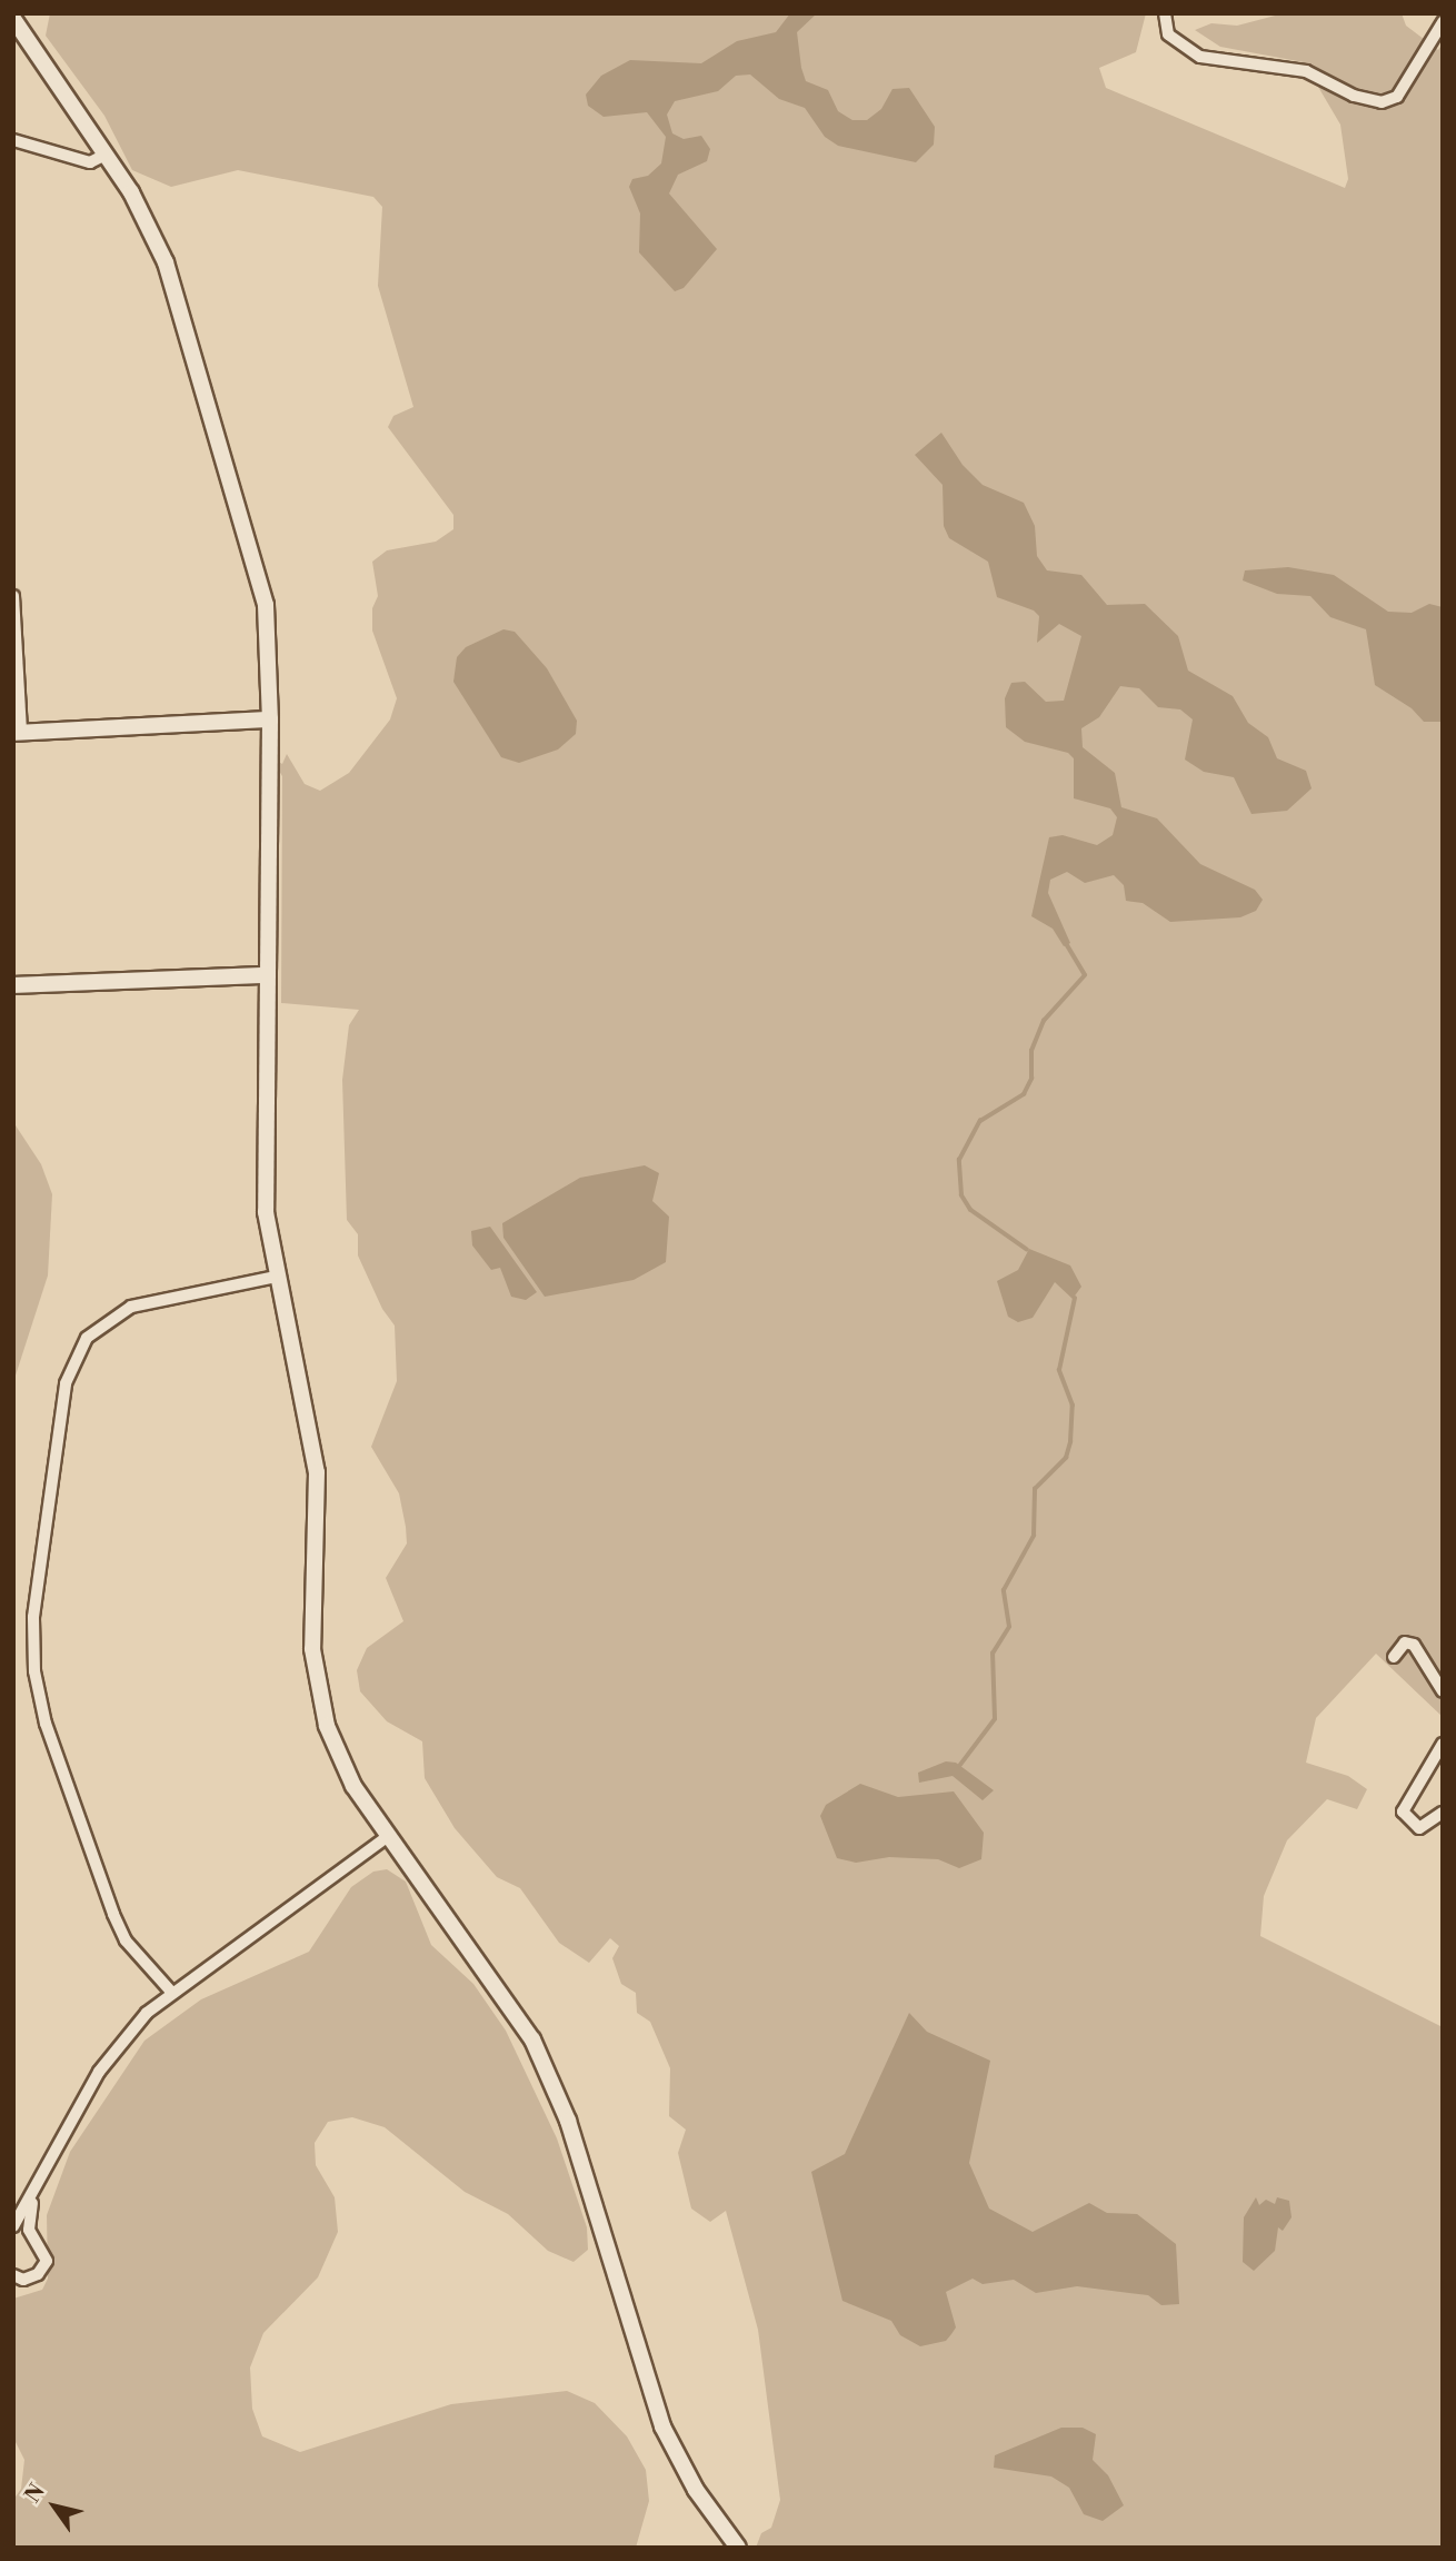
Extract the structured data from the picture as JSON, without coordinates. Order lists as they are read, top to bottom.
{
  "north": "top left"
}
